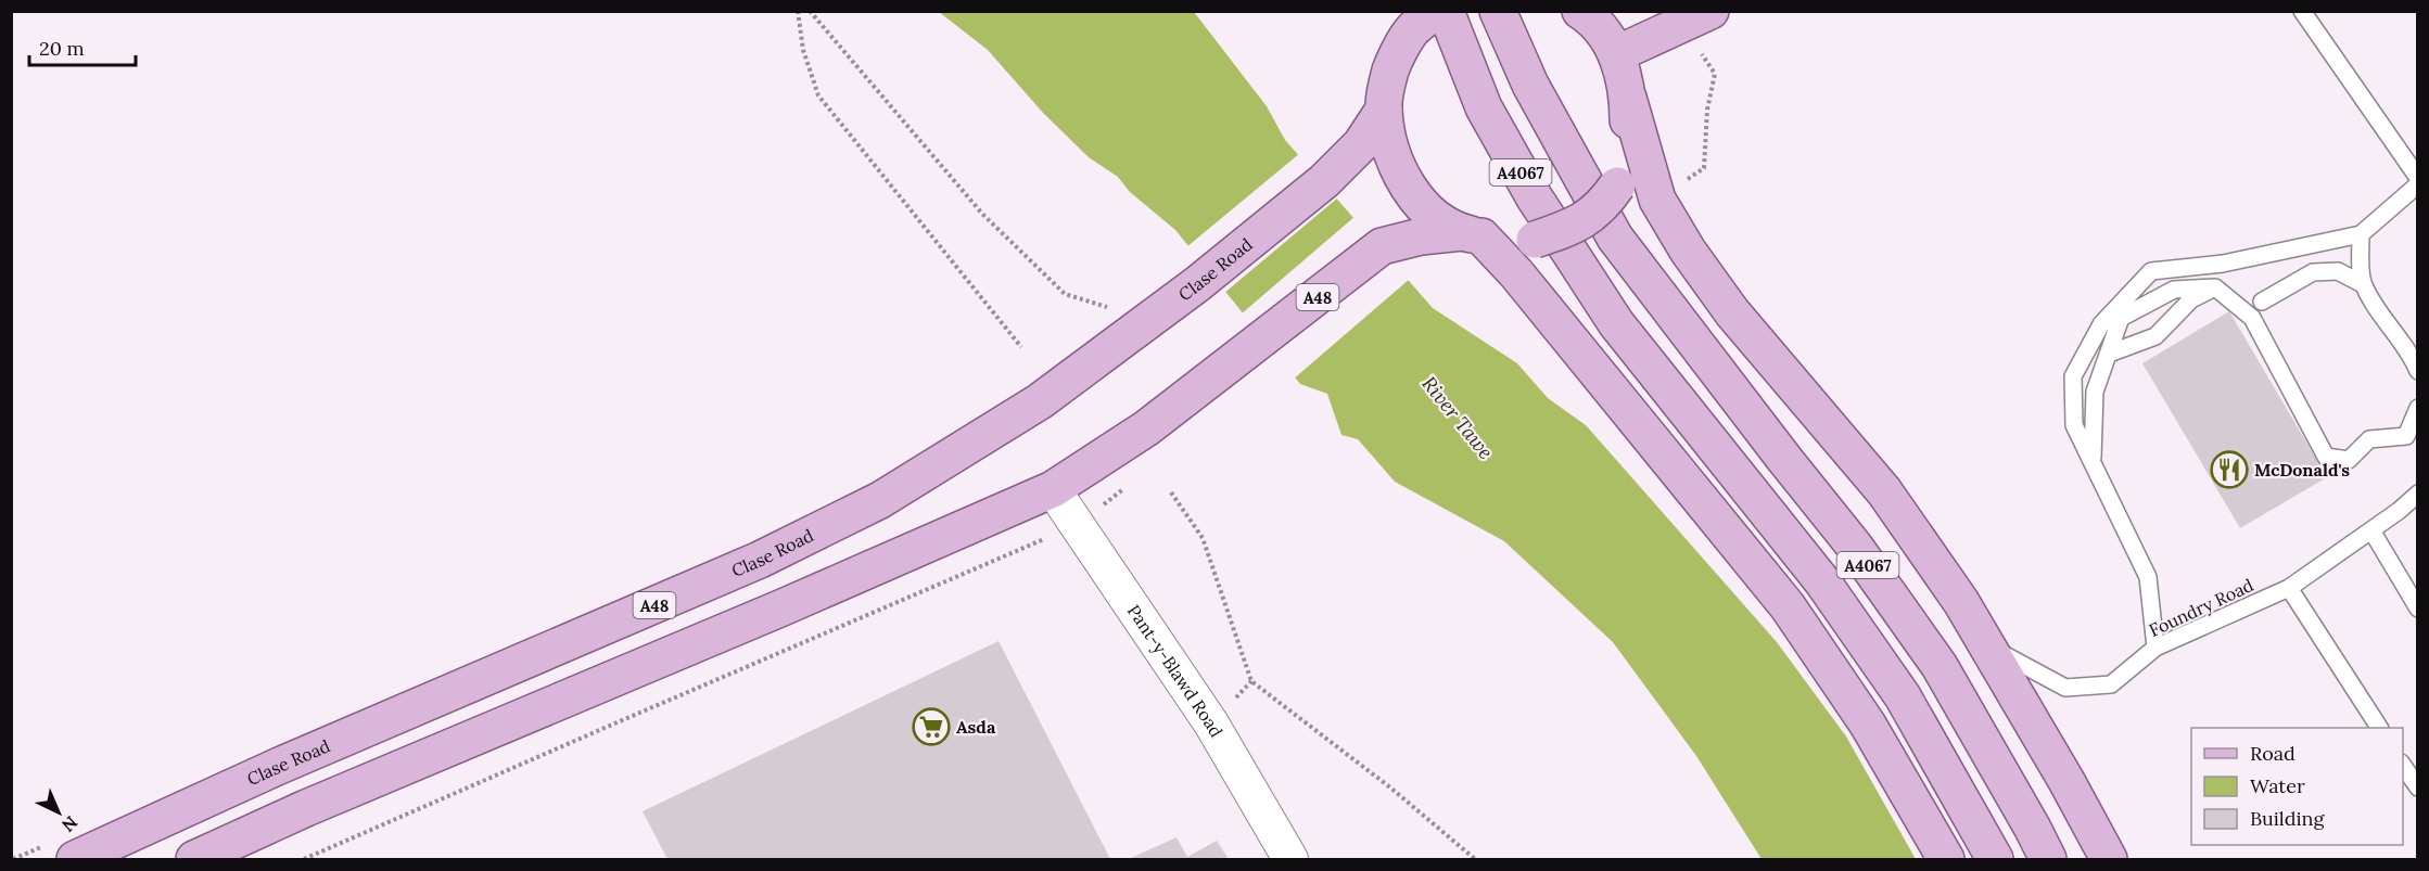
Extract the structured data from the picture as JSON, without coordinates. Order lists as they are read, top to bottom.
{
  "streets": {
    "main road": ["A4067", "Clase Road", "A48"],
    "street": ["Pant-y-Blawd Road"],
    "lane": ["Foundry Road"]
  },
  "crossings": [
    ["A48", "Pant-y-Blawd Road"]
  ],
  "water": ["River Tawe"],
  "places": {
    "restaurant": ["McDonald's"],
    "supermarket": ["Asda"]
  },
  "legend": ["Road", "Water", "Building"],
  "scale_bar": "20 m",
  "north": "bottom right"
}
